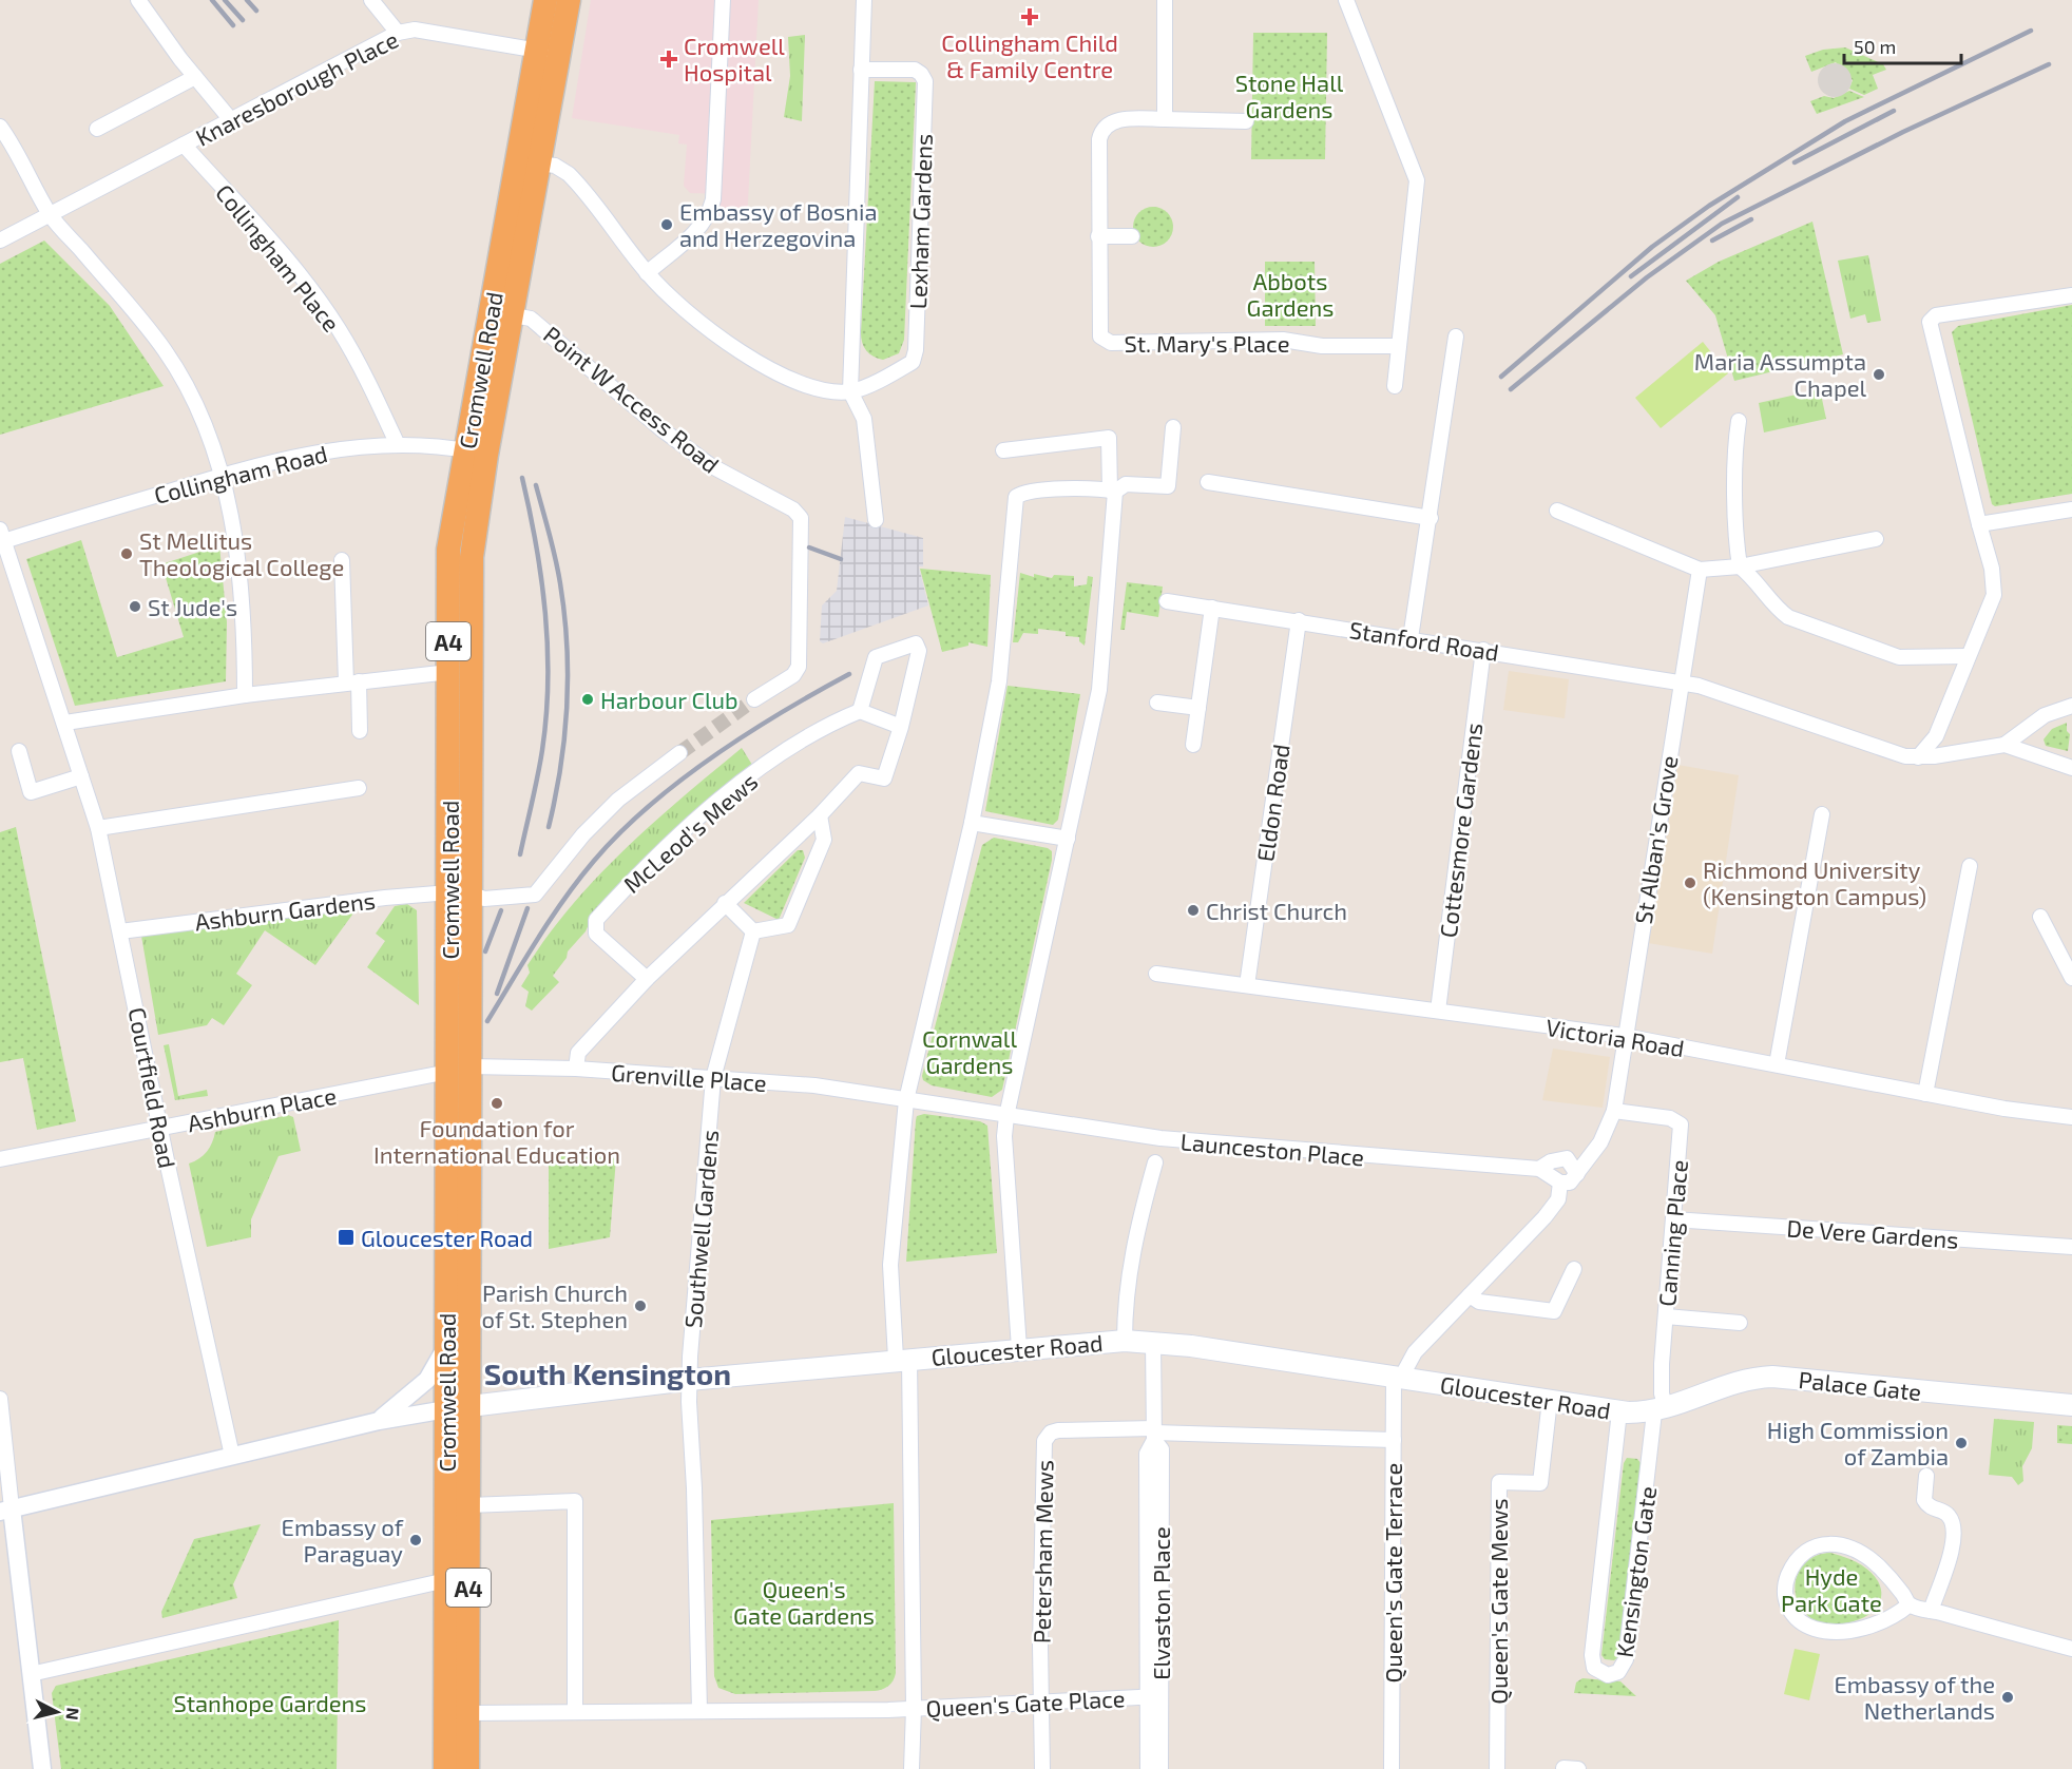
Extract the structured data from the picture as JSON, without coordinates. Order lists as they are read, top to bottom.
{
  "streets": {
    "highway": ["Cromwell Road", "A4"],
    "main road": ["Gloucester Road", "Palace Gate"],
    "street": [
      "Knaresborough Place",
      "Lexham Gardens",
      "Collingham Place",
      "St. Mary's Place",
      "Point W Access Road",
      "Collingham Road",
      "Stanford Road",
      "Eldon Road",
      "Cottesmore Gardens",
      "McLeod's Mews",
      "St Alban's Grove",
      "Ashburn Gardens",
      "Victoria Road",
      "Grenville Place",
      "Courtfield Road",
      "Ashburn Place",
      "Launceston Place",
      "Southwell Gardens",
      "Canning Place",
      "De Vere Gardens",
      "Petersham Mews",
      "Kensington Gate",
      "Queen's Gate Terrace",
      "Queen's Gate Mews",
      "Elvaston Place",
      "Queen's Gate Place"
    ]
  },
  "crossings": [
    ["Knaresborough Place", "Collingham Place"],
    ["Knaresborough Place", "Cromwell Road"],
    ["Collingham Place", "Collingham Road"],
    ["Cromwell Road", "Point W Access Road"],
    ["Cromwell Road", "Collingham Road"],
    ["Cromwell Road", "Ashburn Gardens"],
    ["Cromwell Road", "Grenville Place"],
    ["Cromwell Road", "Ashburn Place"],
    ["Cromwell Road", "Gloucester Road"],
    ["Collingham Road", "Courtfield Road"],
    ["Stanford Road", "Eldon Road"],
    ["Stanford Road", "Cottesmore Gardens"],
    ["Stanford Road", "St Alban's Grove"],
    ["Eldon Road", "Victoria Road"],
    ["Cottesmore Gardens", "Victoria Road"],
    ["St Alban's Grove", "Victoria Road"],
    ["St Alban's Grove", "Launceston Place"],
    ["St Alban's Grove", "Canning Place"],
    ["Ashburn Gardens", "Courtfield Road"],
    ["Grenville Place", "Ashburn Place"],
    ["Grenville Place", "Southwell Gardens"],
    ["Courtfield Road", "Ashburn Place"],
    ["Courtfield Road", "Gloucester Road"],
    ["Southwell Gardens", "Gloucester Road"],
    ["Canning Place", "De Vere Gardens"],
    ["Canning Place", "Gloucester Road"],
    ["Canning Place", "Palace Gate"],
    ["Canning Place", "Kensington Gate"],
    ["Gloucester Road", "Palace Gate"],
    ["Gloucester Road", "Kensington Gate"],
    ["Gloucester Road", "Queen's Gate Terrace"],
    ["Gloucester Road", "Queen's Gate Mews"],
    ["Gloucester Road", "Elvaston Place"],
    ["Palace Gate", "Kensington Gate"],
    ["Petersham Mews", "Elvaston Place"],
    ["Petersham Mews", "Queen's Gate Place"],
    ["Elvaston Place", "Queen's Gate Place"]
  ],
  "districts": ["South Kensington"],
  "parks": [
    "Stone Hall Gardens",
    "Abbots Gardens",
    "Cornwall Gardens",
    "Hyde Park Gate",
    "Queen's Gate Gardens",
    "Stanhope Gardens"
  ],
  "places": {
    "health": ["Collingham Child & Family Centre", "Cromwell Hospital"],
    "other": [
      "Embassy of Bosnia and Herzegovina",
      "Maria Assumpta Chapel",
      "St Mellitus Theological College",
      "St Jude's",
      "Harbour Club",
      "Richmond University (Kensington Campus)",
      "Christ Church",
      "Foundation for International Education",
      "Parish Church of St. Stephen",
      "High Commission of Zambia",
      "Embassy of Paraguay",
      "Embassy of the Netherlands"
    ],
    "transit": ["Gloucester Road"]
  },
  "scale_bar": "50 m",
  "north": "right"
}
